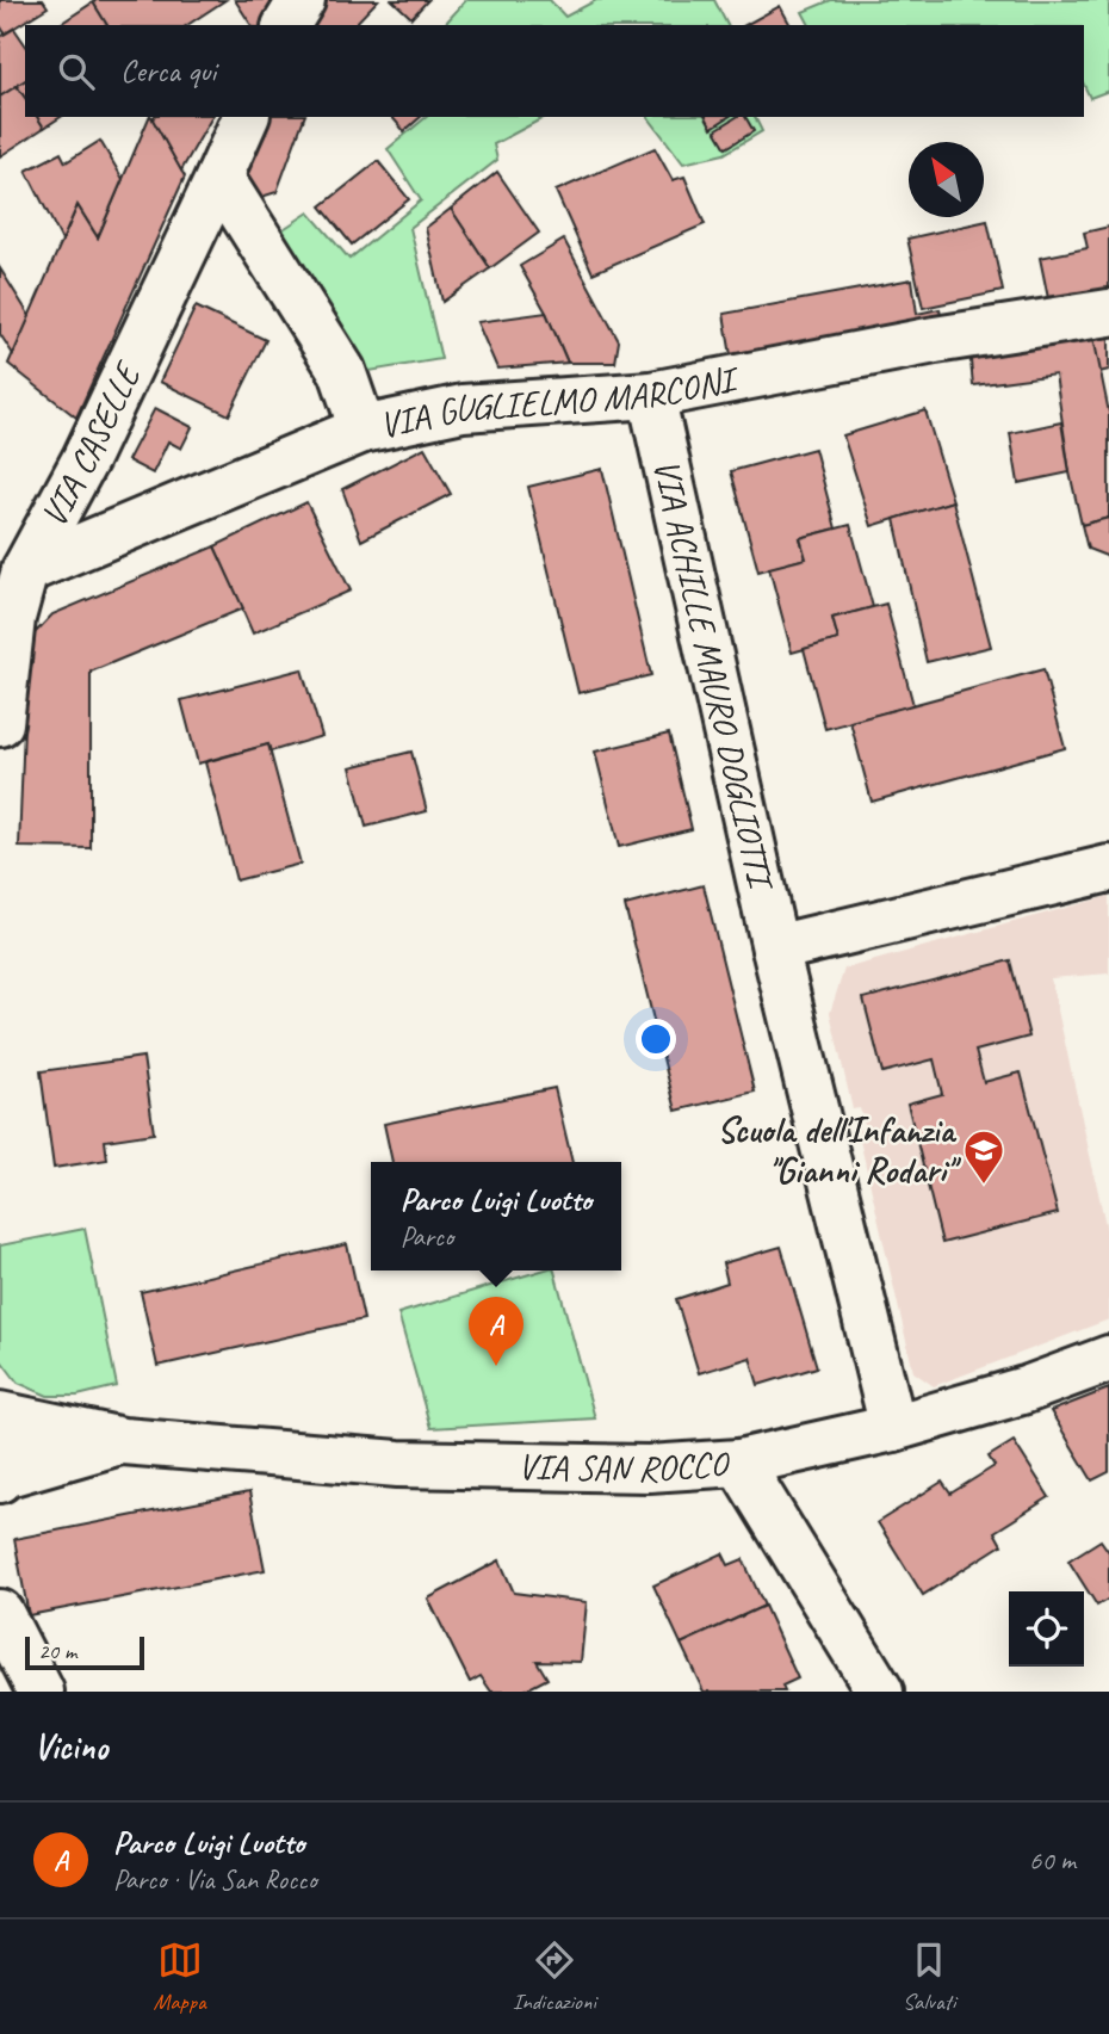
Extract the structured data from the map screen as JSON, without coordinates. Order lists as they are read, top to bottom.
{
  "streets": {
    "street": [
      "VIA GUGLIELMO MARCONI",
      "VIA CASELLE",
      "VIA ACHILLE MAURO DOGLIOTTI",
      "VIA SAN ROCCO"
    ]
  },
  "crossings": [
    ["VIA GUGLIELMO MARCONI", "VIA CASELLE"],
    ["VIA GUGLIELMO MARCONI", "VIA ACHILLE MAURO DOGLIOTTI"],
    ["VIA ACHILLE MAURO DOGLIOTTI", "VIA SAN ROCCO"]
  ],
  "places": {
    "school or university": ["Scuola dell'Infanzia \"Gianni Rodari\""]
  },
  "scale_bar": "20 m",
  "north": "top left",
  "page": {
    "search": "Cerca qui",
    "popup": ["Parco Luigi Luotto", "Parco"],
    "pins": "A",
    "scale": "20 m",
    "heading": "Vicino",
    "list": [
      {
        "mark": "A",
        "name": "Parco Luigi Luotto",
        "note": "Parco · Via San Rocco",
        "value": "60 m"
      }
    ],
    "nav": ["Mappa", "Indicazioni", "Salvati"]
  }
}
